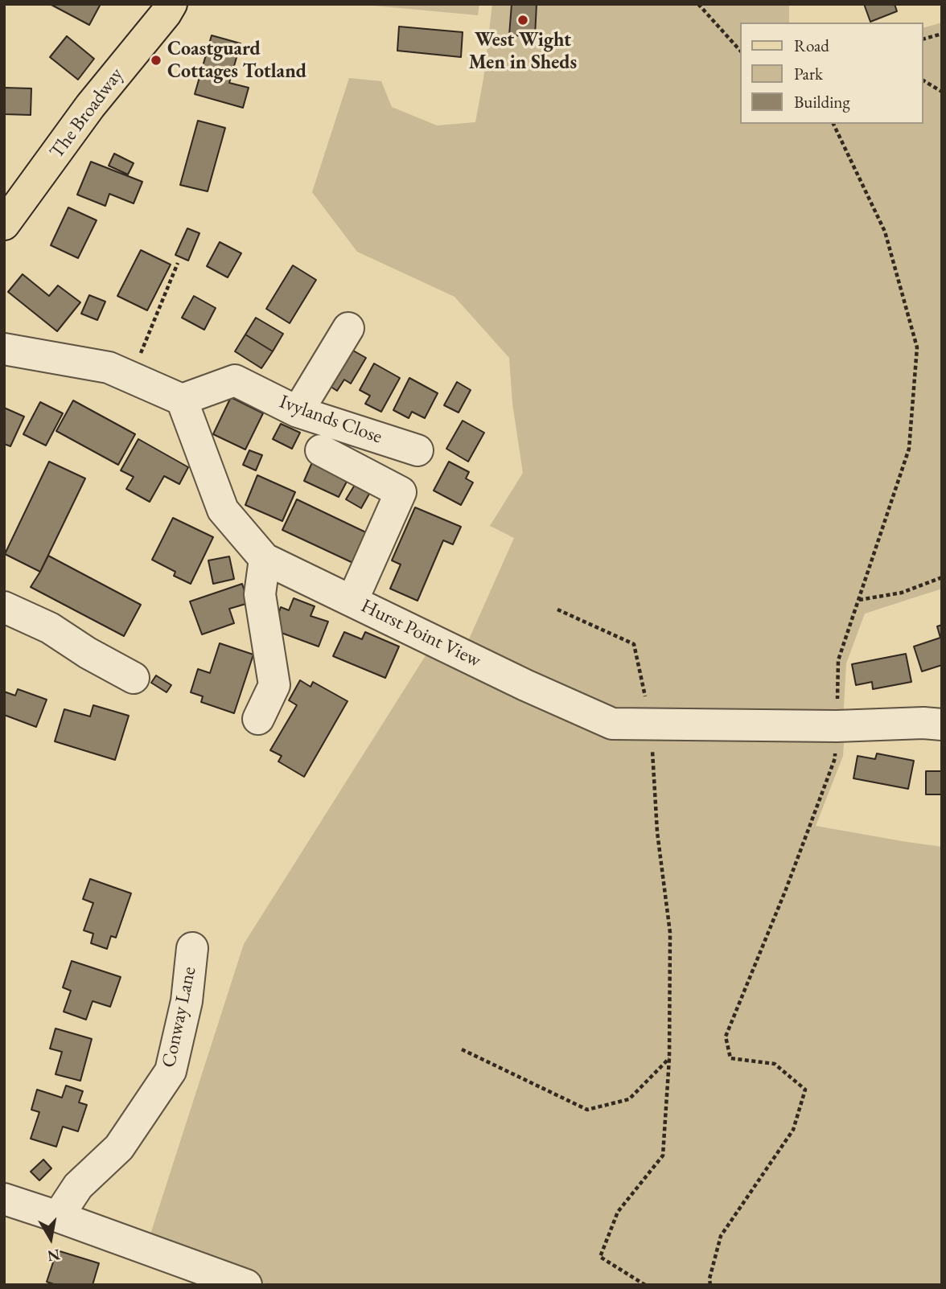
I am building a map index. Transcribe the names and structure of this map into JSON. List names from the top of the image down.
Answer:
{
  "streets": {
    "main road": ["The Broadway"],
    "street": ["Ivylands Close", "Hurst Point View", "Conway Lane"]
  },
  "crossings": [
    ["Ivylands Close", "Hurst Point View"]
  ],
  "places": ["West Wight Men in Sheds", "Coastguard Cottages Totland"],
  "legend": ["Road", "Park", "Building"],
  "north": "bottom"
}
